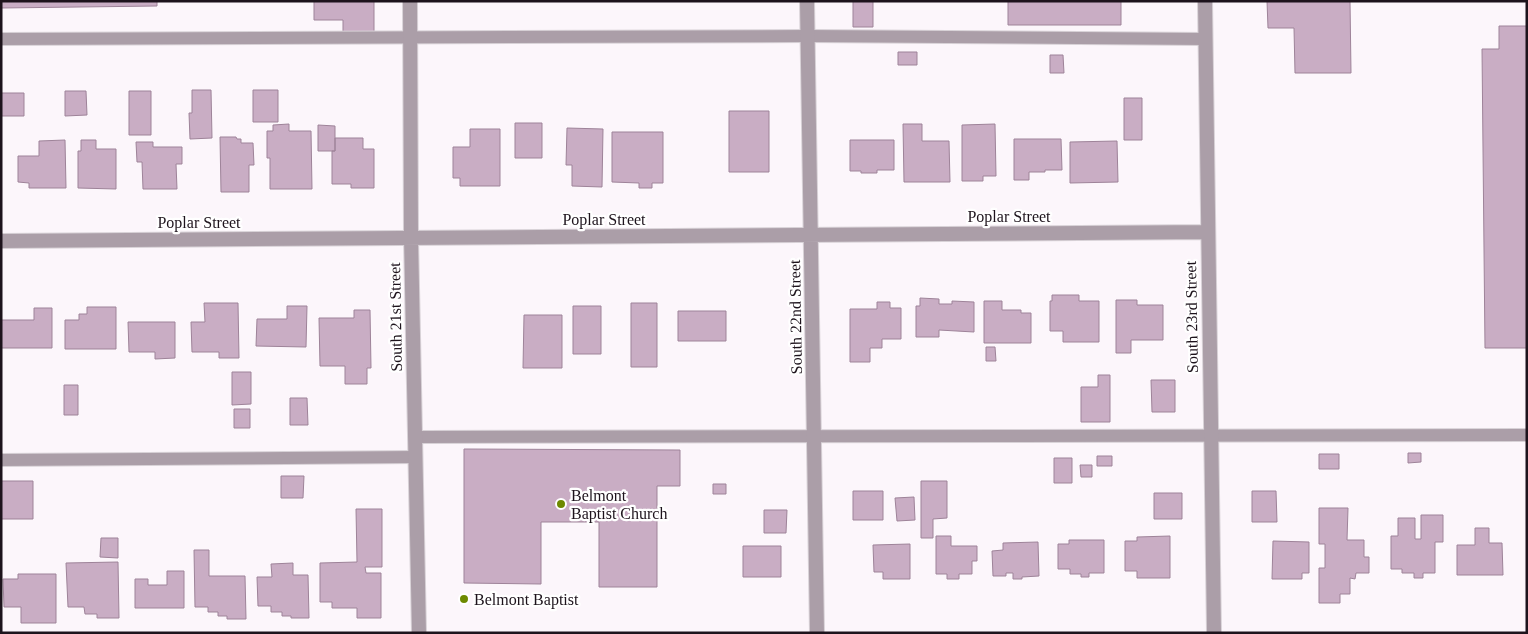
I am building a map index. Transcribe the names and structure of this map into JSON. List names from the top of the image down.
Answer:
{
  "streets": {
    "street": [
      "Poplar Street",
      "South 21st Street",
      "South 22nd Street",
      "South 23rd Street"
    ]
  },
  "crossings": [
    ["Poplar Street", "South 21st Street"],
    ["Poplar Street", "South 22nd Street"],
    ["Poplar Street", "South 23rd Street"]
  ],
  "places": ["Belmont Baptist Church", "Belmont Baptist"]
}
